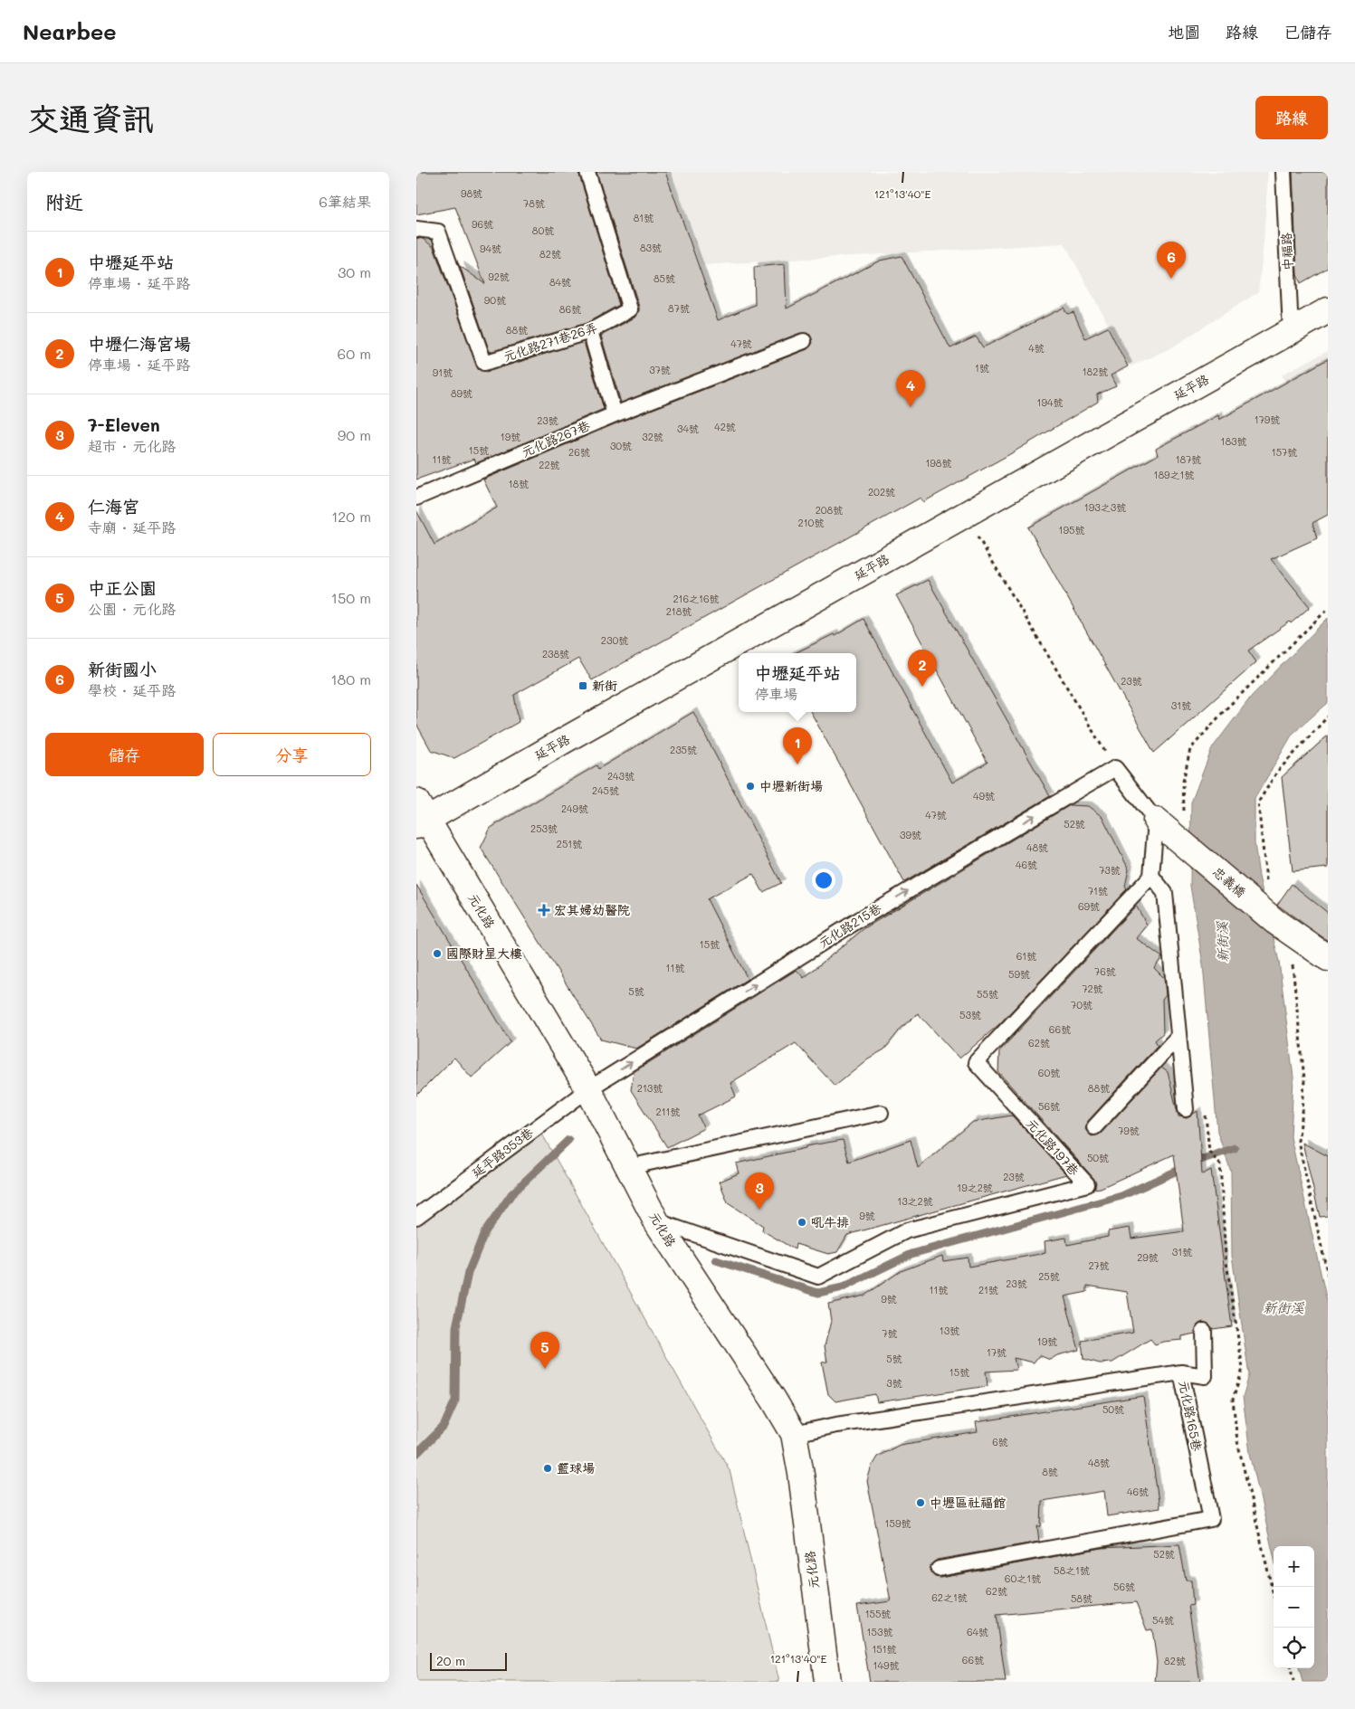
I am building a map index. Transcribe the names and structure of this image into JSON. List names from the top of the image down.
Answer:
{
  "streets": {
    "street": ["延平路", "忠義橋", "元化路"],
    "lane": [
      "中福路",
      "元化路271巷26弄",
      "元化路267巷",
      "元化路215巷",
      "元化路197巷",
      "延平路353巷",
      "元化路165巷"
    ]
  },
  "crossings": [
    ["中福路", "延平路"],
    ["延平路", "元化路"],
    ["元化路", "元化路215巷"],
    ["元化路", "元化路197巷"],
    ["元化路", "延平路353巷"],
    ["元化路", "元化路165巷"],
    ["元化路215巷", "延平路353巷"]
  ],
  "one_way": ["元化路215巷"],
  "water": ["新街溪"],
  "places": {
    "transit": ["新街"],
    "other": [
      "中壢新街場",
      "國際財星大樓",
      "吼牛排",
      "籃球場",
      "中壢區社福館"
    ],
    "health": ["宏其婦幼醫院"]
  },
  "house_numbers": [
    "98號",
    "78號",
    "81號",
    "96號",
    "80號",
    "83號",
    "94號",
    "82號",
    "92號",
    "85號",
    "84號",
    "90號",
    "87號",
    "86號",
    "88號",
    "47號",
    "4號",
    "1號",
    "37號",
    "182號",
    "91號",
    "89號",
    "194號",
    "179號",
    "23號",
    "42號",
    "34號",
    "19號",
    "32號",
    "183號",
    "30號",
    "15號",
    "26號",
    "157號",
    "11號",
    "187號",
    "198號",
    "22號",
    "189之1號",
    "18號",
    "202號",
    "193之3號",
    "208號",
    "210號",
    "195號",
    "216之16號",
    "218號",
    "230號",
    "238號",
    "23號",
    "31號",
    "235號",
    "243號",
    "245號",
    "49號",
    "249號",
    "47號",
    "52號",
    "253號",
    "39號",
    "251號",
    "48號",
    "46號",
    "73號",
    "71號",
    "69號",
    "15號",
    "61號",
    "11號",
    "76號",
    "59號",
    "72號",
    "5號",
    "55號",
    "70號",
    "53號",
    "66號",
    "62號",
    "60號",
    "213號",
    "88號",
    "56號",
    "211號",
    "79號",
    "50號",
    "23號",
    "19之2號",
    "13之2號",
    "9號",
    "31號",
    "29號",
    "27號",
    "25號",
    "23號",
    "11號",
    "21號",
    "9號",
    "13號",
    "7號",
    "19號",
    "17號",
    "5號",
    "15號",
    "3號",
    "50號",
    "6號",
    "48號",
    "8號",
    "46號",
    "159號",
    "52號",
    "58之1號",
    "60之1號",
    "56號",
    "62號",
    "62之1號",
    "58號",
    "155號",
    "54號",
    "153號",
    "64號",
    "151號",
    "66號",
    "82號",
    "149號"
  ],
  "scale_bar": "20 m",
  "page": {
    "header": "Nearbee",
    "nav": ["地圖", "路線", "已儲存"],
    "buttons": [
      "路線",
      ["儲存", "分享"]
    ],
    "title": "交通資訊",
    "heading": ["附近", "6筆結果"],
    "list": [
      {
        "mark": "1",
        "name": "中壢延平站",
        "note": "停車場 · 延平路",
        "value": "30 m"
      },
      {
        "mark": "2",
        "name": "中壢仁海宮場",
        "note": "停車場 · 延平路",
        "value": "60 m"
      },
      {
        "mark": "3",
        "name": "7-Eleven",
        "note": "超市 · 元化路",
        "value": "90 m"
      },
      {
        "mark": "4",
        "name": "仁海宮",
        "note": "寺廟 · 延平路",
        "value": "120 m"
      },
      {
        "mark": "5",
        "name": "中正公園",
        "note": "公園 · 元化路",
        "value": "150 m"
      },
      {
        "mark": "6",
        "name": "新街國小",
        "note": "學校 · 延平路",
        "value": "180 m"
      }
    ],
    "pins": [
      "6",
      "4",
      "2",
      "1",
      "3",
      "5"
    ],
    "popup": ["中壢延平站", "停車場"],
    "map_buttons": ["+", "−"],
    "scale": "20 m"
  },
  "coordinates": ["121°13'40\"E"]
}
